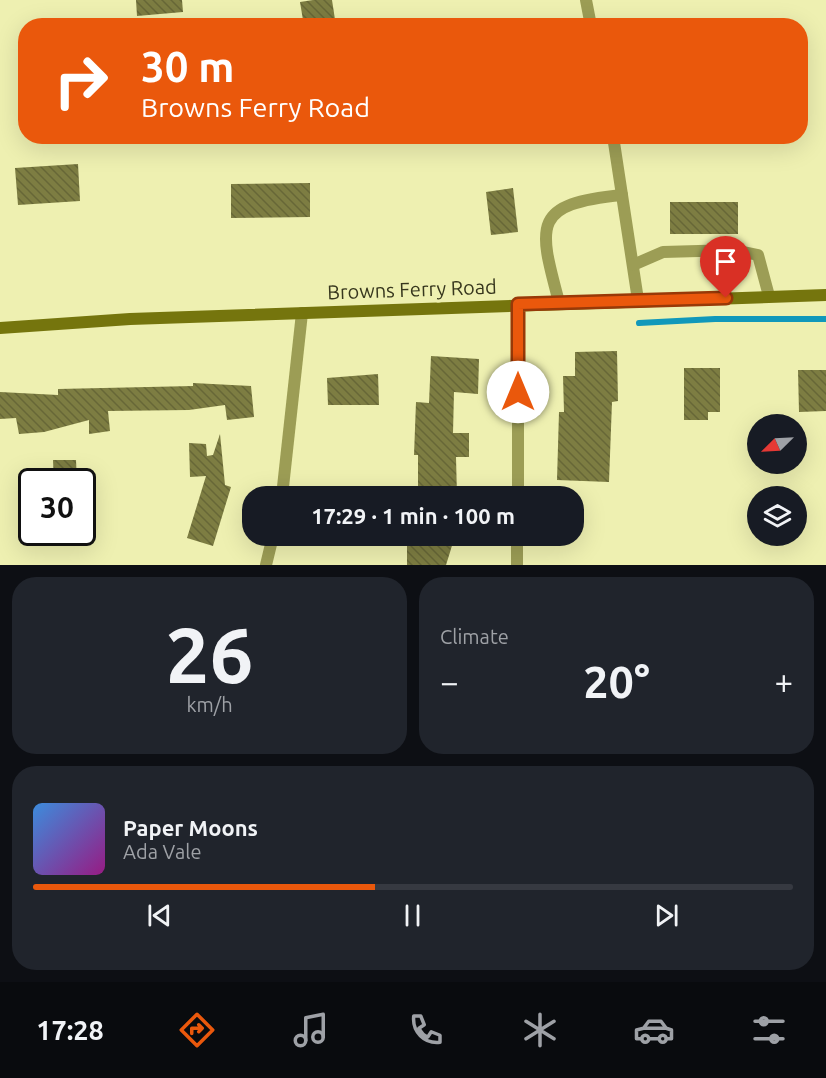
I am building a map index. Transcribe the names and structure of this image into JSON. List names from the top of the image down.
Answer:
{
  "streets": {
    "street": ["Browns Ferry Road"]
  },
  "north": "bottom left",
  "page": {
    "turn": ["30 m", "Browns Ferry Road"],
    "limit": "30",
    "trip": "17:29 · 1 min · 100 m",
    "tile": [
      ["26", "km/h"],
      "Climate"
    ],
    "heat": ["−", "20°", "+"],
    "song": ["Paper Moons", "Ada Vale"],
    "tabs": "17:28"
  }
}
